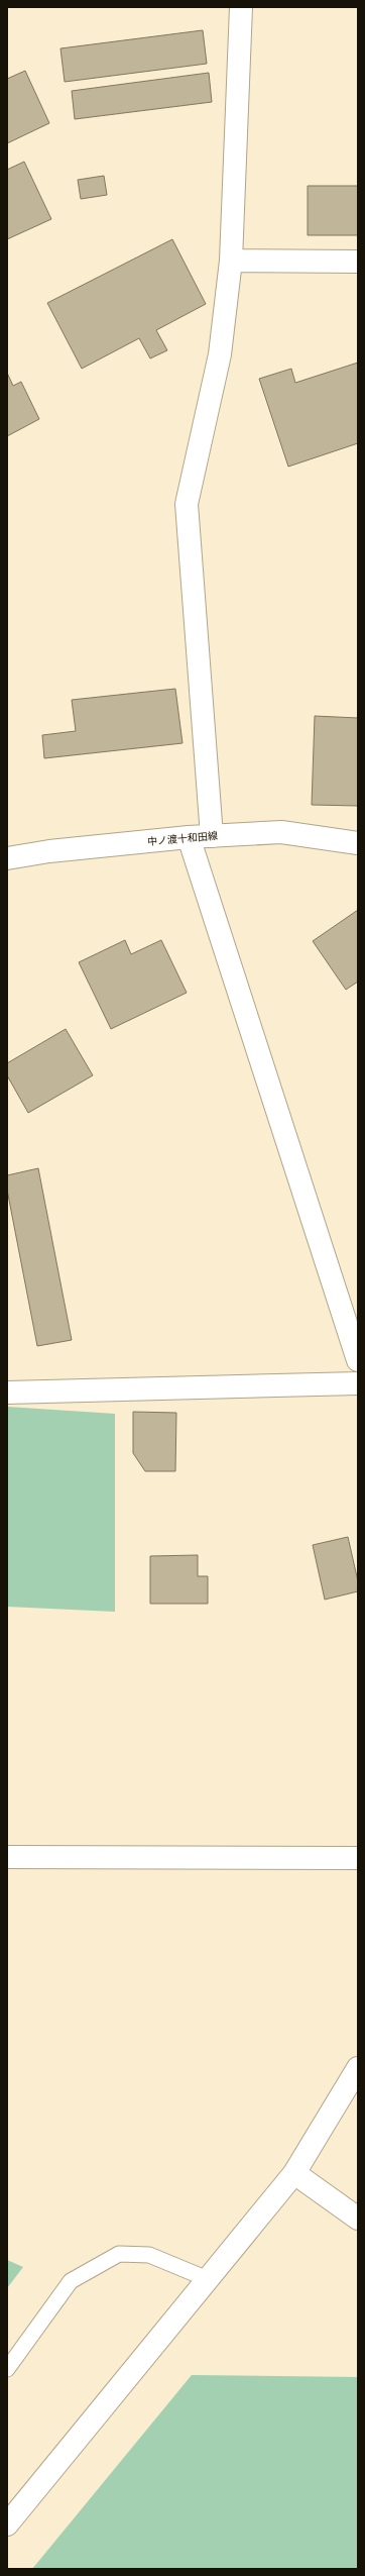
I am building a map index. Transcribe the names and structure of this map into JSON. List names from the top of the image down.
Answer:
{
  "streets": {
    "street": ["中ノ渡十和田線"]
  }
}
